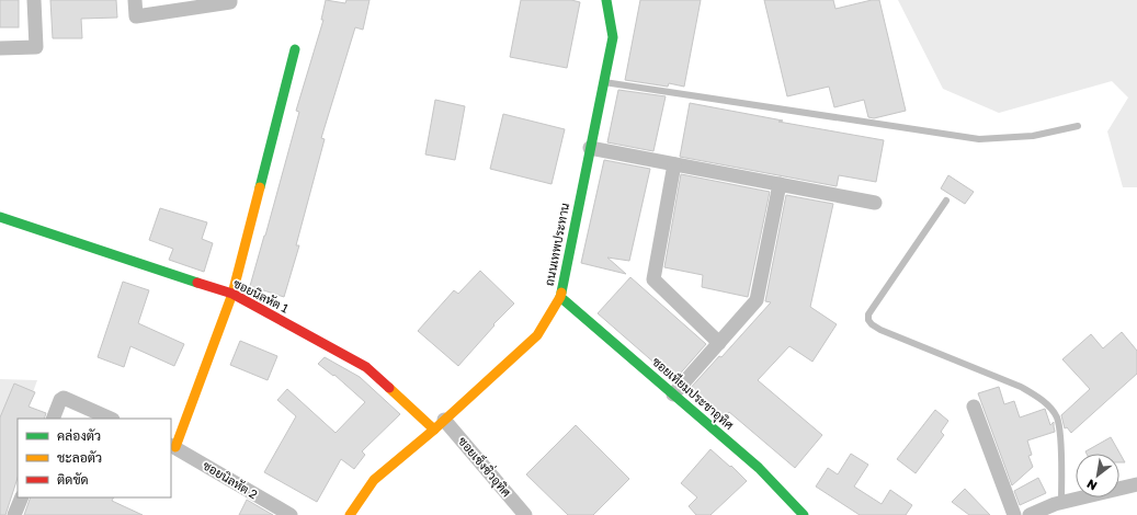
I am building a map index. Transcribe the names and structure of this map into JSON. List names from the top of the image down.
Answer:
{
  "streets": {
    "street": [
      "ถนนเทพประทาน",
      "ซอยนิลหัต 1",
      "ซอยเทียมประชาอุทิศ",
      "ซอยเซ็งซิ่วอุทิศ",
      "ซอยนิลหัต 2"
    ]
  },
  "crossings": [
    ["ถนนเทพประทาน", "ซอยนิลหัต 1"],
    ["ถนนเทพประทาน", "ซอยเทียมประชาอุทิศ"],
    ["ถนนเทพประทาน", "ซอยเซ็งซิ่วอุทิศ"],
    ["ซอยนิลหัต 1", "ซอยเซ็งซิ่วอุทิศ"]
  ],
  "legend": ["คล่องตัว", "ชะลอตัว", "ติดขัด"],
  "north": "bottom left"
}
